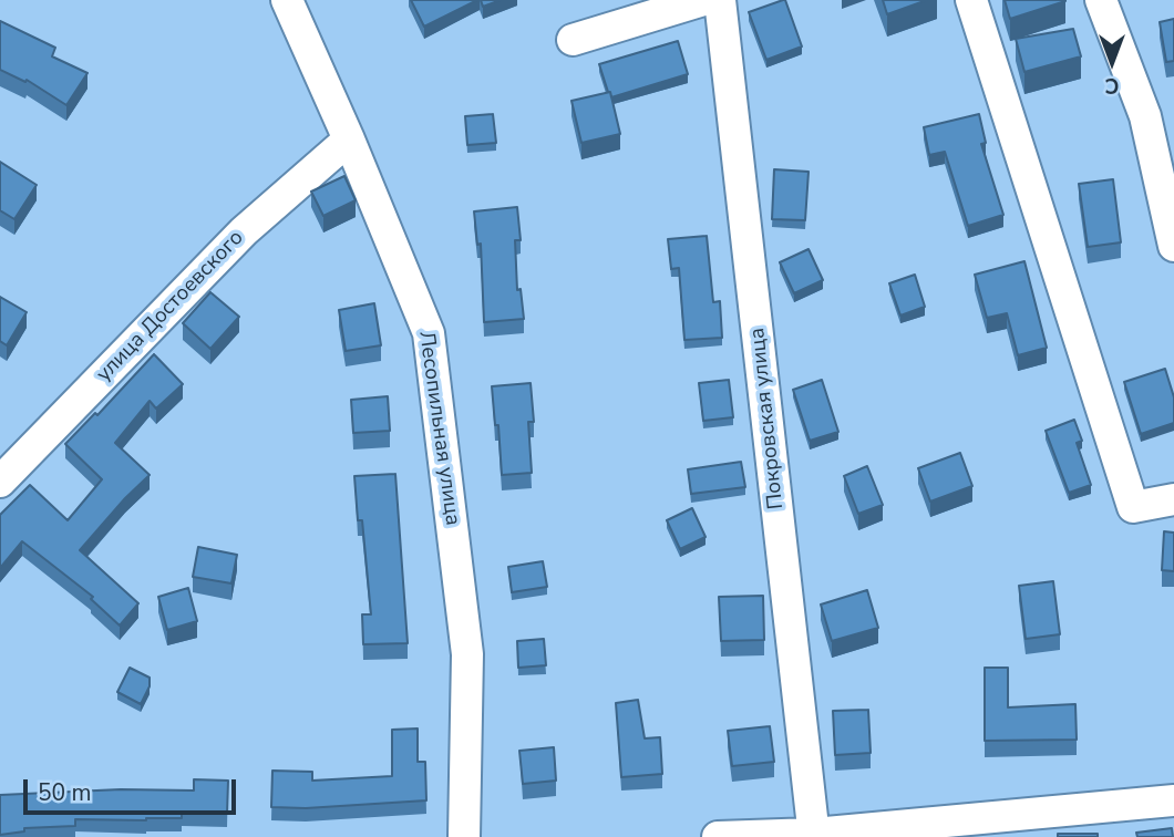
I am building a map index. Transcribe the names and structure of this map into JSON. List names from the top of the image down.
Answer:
{
  "streets": {
    "street": ["улица Достоевского", "Покровская улица", "Лесопильная улица"]
  },
  "crossings": [
    ["улица Достоевского", "Лесопильная улица"]
  ],
  "scale_bar": "50 m",
  "north": "bottom"
}
